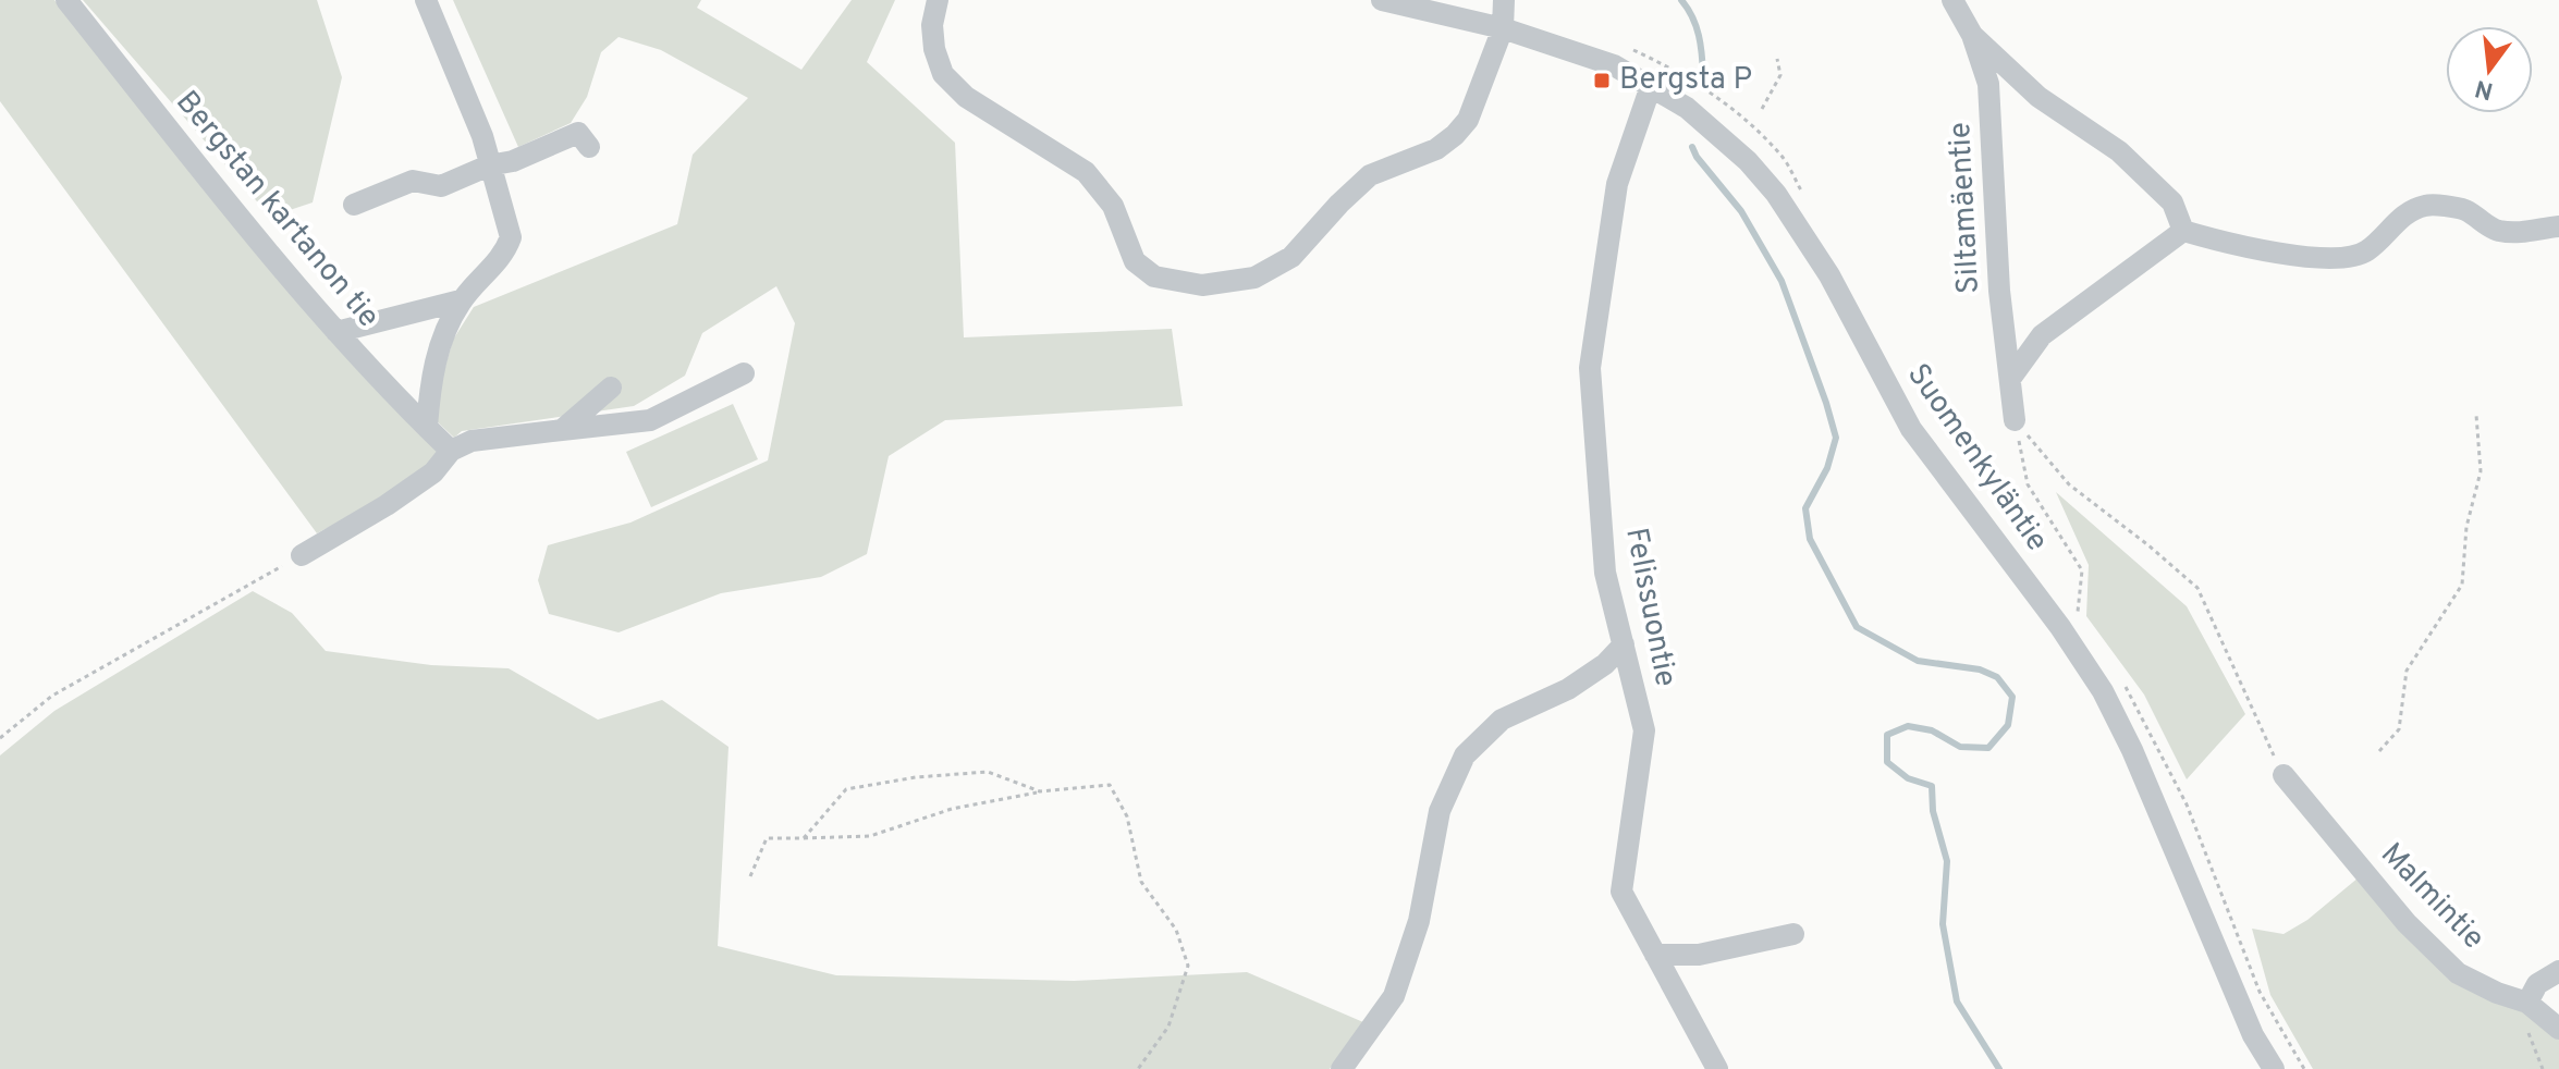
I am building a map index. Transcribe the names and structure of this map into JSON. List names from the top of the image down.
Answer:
{
  "streets": {
    "street": [
      "Siltamäentie",
      "Bergstan kartanon tie",
      "Suomenkyläntie",
      "Felissuontie",
      "Malmintie"
    ]
  },
  "crossings": [
    ["Suomenkyläntie", "Felissuontie"]
  ],
  "places": {
    "transit": ["Bergsta P"]
  },
  "north": "bottom"
}
